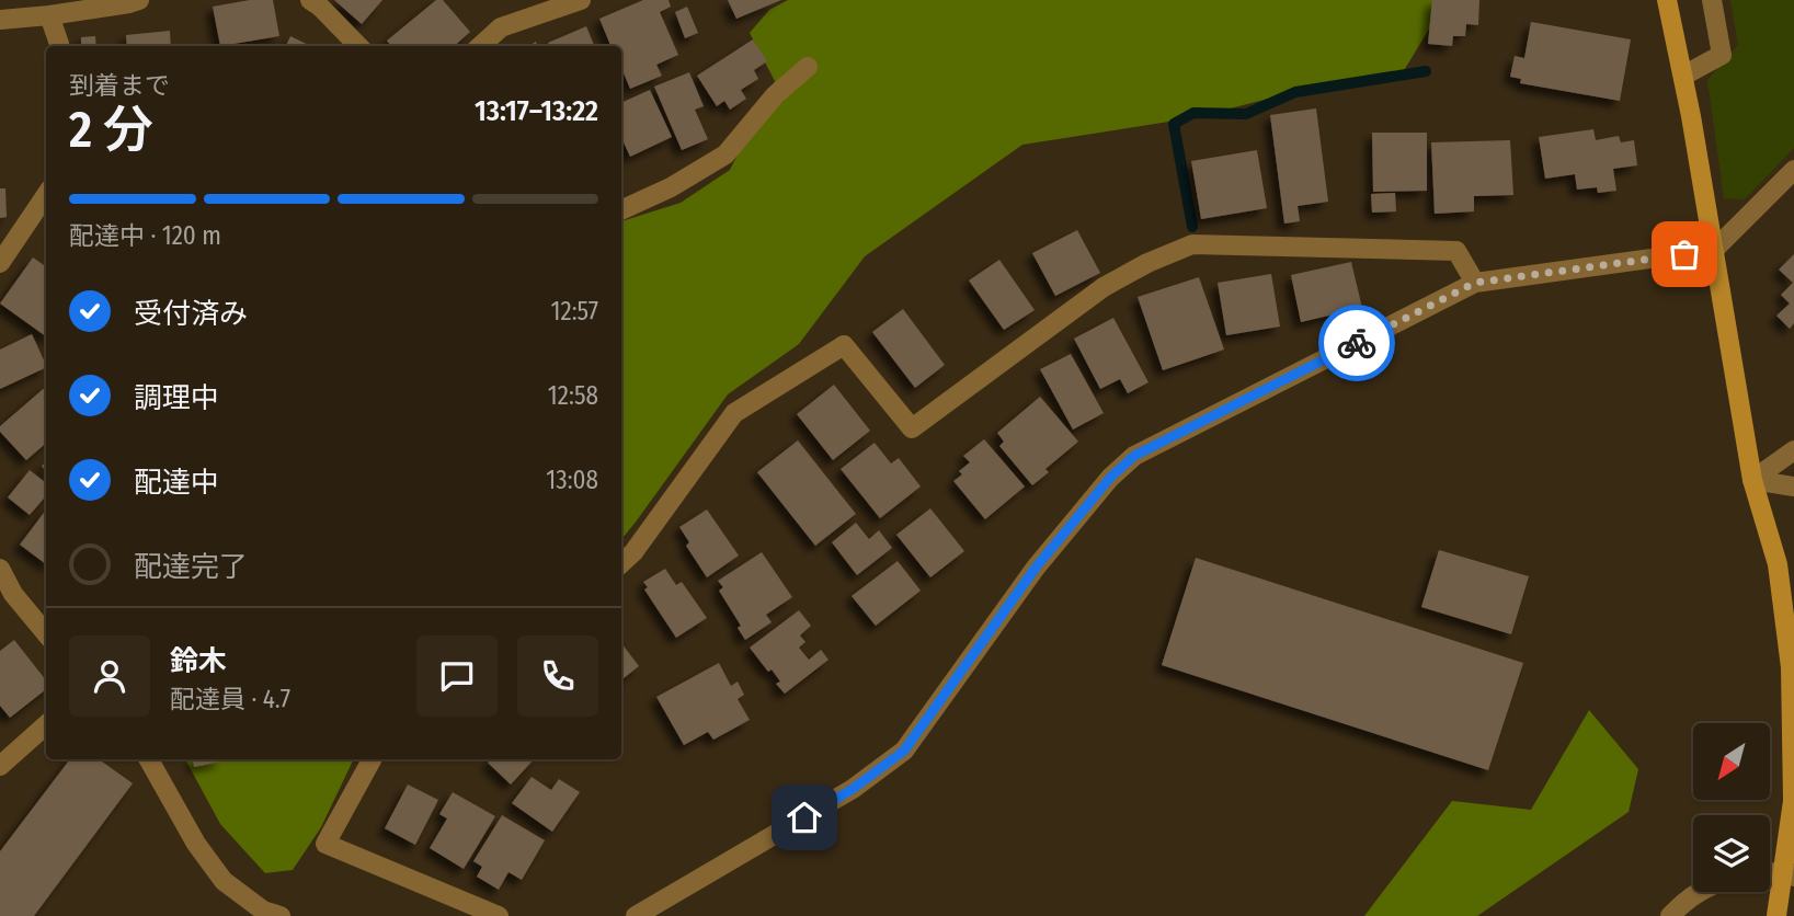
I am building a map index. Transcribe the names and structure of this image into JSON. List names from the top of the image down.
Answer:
{
  "north": "bottom left",
  "page": {
    "heading": ["2 分", "到着まで", "13:17–13:22"],
    "panel": ["鈴木", "配達員 · 4.7"],
    "bar": "配達中 · 120 m",
    "list": [
      ["受付済み", "12:57"],
      ["調理中", "12:58"],
      ["配達中", "13:08"],
      "配達完了"
    ]
  }
}
